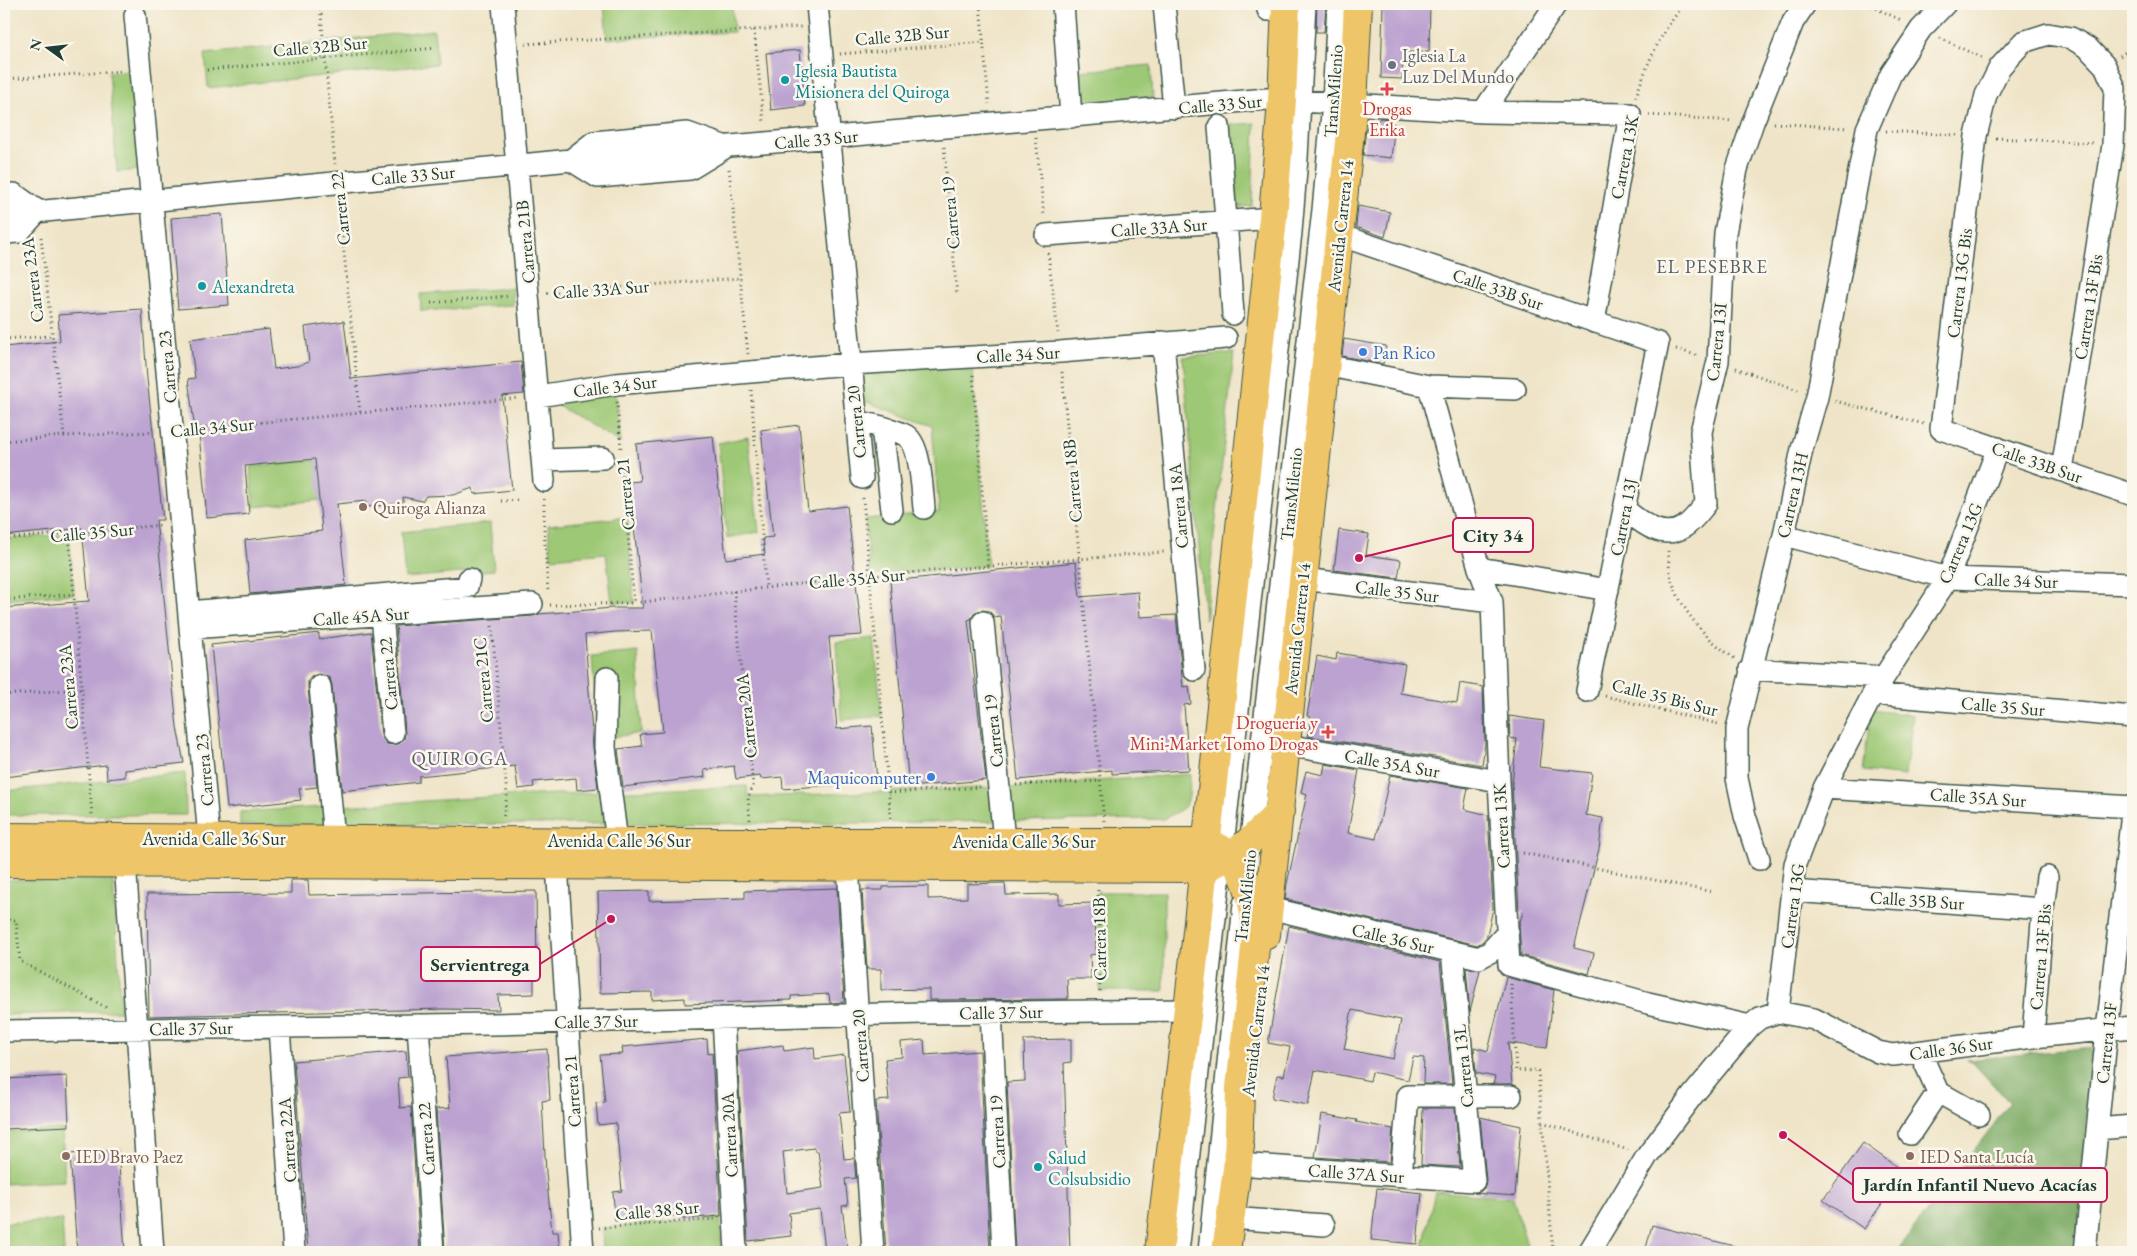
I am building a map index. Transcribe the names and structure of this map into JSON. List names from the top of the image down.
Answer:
{
  "streets": {
    "main road": ["Avenida Carrera 14", "Avenida Calle 36 Sur"],
    "street": [
      "TransMilenio",
      "Calle 33 Sur",
      "Carrera 13K",
      "Carrera 22",
      "Carrera 19",
      "Calle 33A Sur",
      "Carrera 21B",
      "Carrera 13G Bis",
      "Calle 33B Sur",
      "Carrera 13F Bis",
      "Carrera 13I",
      "Calle 34 Sur",
      "Carrera 23",
      "Carrera 20",
      "Carrera 21",
      "Carrera 13H",
      "Carrera 18A",
      "Carrera 13J",
      "Calle 35 Sur",
      "Carrera 13G",
      "Calle 35A Sur",
      "Calle 45A Sur",
      "Carrera 20A",
      "Calle 35B Sur",
      "Calle 36 Sur",
      "Calle 37 Sur",
      "Carrera 13F",
      "Carrera 13L",
      "Carrera 22A",
      "Calle 37A Sur"
    ],
    "path": [
      "Calle 32B Sur",
      "Carrera 23A",
      "Carrera 18B",
      "Carrera 21C",
      "Calle 35 Bis Sur",
      "Calle 38 Sur"
    ]
  },
  "crossings": [
    ["Calle 32B Sur", "Carrera 22"],
    ["Calle 32B Sur", "Carrera 20"],
    ["TransMilenio", "Calle 33 Sur"],
    ["TransMilenio", "Avenida Carrera 14"],
    ["TransMilenio", "Avenida Calle 36 Sur"],
    ["Calle 33 Sur", "Carrera 13K"],
    ["Calle 33 Sur", "Carrera 22"],
    ["Calle 33 Sur", "Carrera 19"],
    ["Calle 33 Sur", "Avenida Carrera 14"],
    ["Calle 33 Sur", "Carrera 21B"],
    ["Calle 33 Sur", "Carrera 23A"],
    ["Calle 33 Sur", "Carrera 23"],
    ["Calle 33 Sur", "Carrera 20"],
    ["Calle 33 Sur", "Carrera 18B"],
    ["Carrera 13K", "Calle 33B Sur"],
    ["Carrera 13K", "Calle 35 Sur"],
    ["Carrera 13K", "Calle 35A Sur"],
    ["Carrera 13K", "Calle 36 Sur"],
    ["Carrera 22", "Calle 34 Sur"],
    ["Carrera 22", "Calle 45A Sur"],
    ["Carrera 22", "Calle 37 Sur"],
    ["Carrera 19", "Avenida Calle 36 Sur"],
    ["Carrera 19", "Calle 37 Sur"],
    ["Avenida Carrera 14", "Calle 33B Sur"],
    ["Avenida Carrera 14", "Calle 35 Sur"],
    ["Avenida Carrera 14", "Calle 35A Sur"],
    ["Avenida Carrera 14", "Calle 36 Sur"],
    ["Avenida Carrera 14", "Calle 37A Sur"],
    ["Calle 33A Sur", "Carrera 21B"],
    ["Calle 33A Sur", "Carrera 18B"],
    ["Carrera 21B", "Calle 34 Sur"],
    ["Carrera 23A", "Calle 34 Sur"],
    ["Carrera 23A", "Calle 35 Sur"],
    ["Carrera 23A", "Avenida Calle 36 Sur"],
    ["Carrera 13G Bis", "Calle 33B Sur"],
    ["Carrera 13G Bis", "Carrera 13F Bis"],
    ["Calle 33B Sur", "Carrera 13F Bis"],
    ["Calle 33B Sur", "Carrera 13J"],
    ["Calle 33B Sur", "Carrera 13G"],
    ["Carrera 13F Bis", "Calle 35B Sur"],
    ["Carrera 13F Bis", "Calle 36 Sur"],
    ["Calle 34 Sur", "Carrera 23"],
    ["Calle 34 Sur", "Carrera 20"],
    ["Calle 34 Sur", "Carrera 18B"],
    ["Calle 34 Sur", "Carrera 21"],
    ["Calle 34 Sur", "Carrera 13H"],
    ["Calle 34 Sur", "Carrera 18A"],
    ["Calle 34 Sur", "Carrera 13G"],
    ["Carrera 23", "Calle 35 Sur"],
    ["Carrera 23", "Calle 45A Sur"],
    ["Carrera 23", "Avenida Calle 36 Sur"],
    ["Carrera 20", "Calle 35A Sur"],
    ["Carrera 20", "Avenida Calle 36 Sur"],
    ["Carrera 20", "Calle 37 Sur"],
    ["Carrera 18B", "Calle 35A Sur"],
    ["Carrera 18B", "Avenida Calle 36 Sur"],
    ["Carrera 18B", "Calle 37 Sur"],
    ["Carrera 21", "Calle 35A Sur"],
    ["Carrera 21", "Avenida Calle 36 Sur"],
    ["Carrera 21", "Calle 37 Sur"],
    ["Carrera 21", "Calle 38 Sur"],
    ["Carrera 13H", "Calle 35 Sur"],
    ["Carrera 13H", "Calle 35 Bis Sur"],
    ["Carrera 18A", "Calle 35A Sur"],
    ["Carrera 13J", "Calle 35 Bis Sur"],
    ["Calle 35 Sur", "Carrera 13G"],
    ["Carrera 13G", "Calle 35A Sur"],
    ["Carrera 13G", "Calle 35B Sur"],
    ["Carrera 13G", "Calle 36 Sur"],
    ["Calle 35A Sur", "Calle 45A Sur"],
    ["Calle 35A Sur", "Carrera 20A"],
    ["Calle 35A Sur", "Carrera 13F"],
    ["Calle 45A Sur", "Carrera 21C"],
    ["Carrera 21C", "Avenida Calle 36 Sur"],
    ["Carrera 20A", "Avenida Calle 36 Sur"],
    ["Carrera 20A", "Calle 37 Sur"],
    ["Carrera 20A", "Calle 38 Sur"],
    ["Calle 36 Sur", "Carrera 13F"],
    ["Calle 36 Sur", "Carrera 13L"],
    ["Calle 37 Sur", "Carrera 22A"],
    ["Carrera 13L", "Calle 37A Sur"]
  ],
  "districts": ["EL PESEBRE", "QUIROGA"],
  "places": {
    "other": [
      "Iglesia La Luz Del Mundo",
      "Iglesia Bautista Misionera del Quiroga",
      "Alexandreta",
      "Pan Rico",
      "Quiroga Alianza",
      "City 34",
      "Maquicomputer",
      "Servientrega",
      "Jardín Infantil Nuevo Acacías",
      "IED Bravo Paez",
      "IED Santa Lucía",
      "Salud Colsubsidio"
    ],
    "health": ["Drogas Erika", "Droguería y Mini-Market Tomo Drogas"]
  },
  "north": "left"
}
